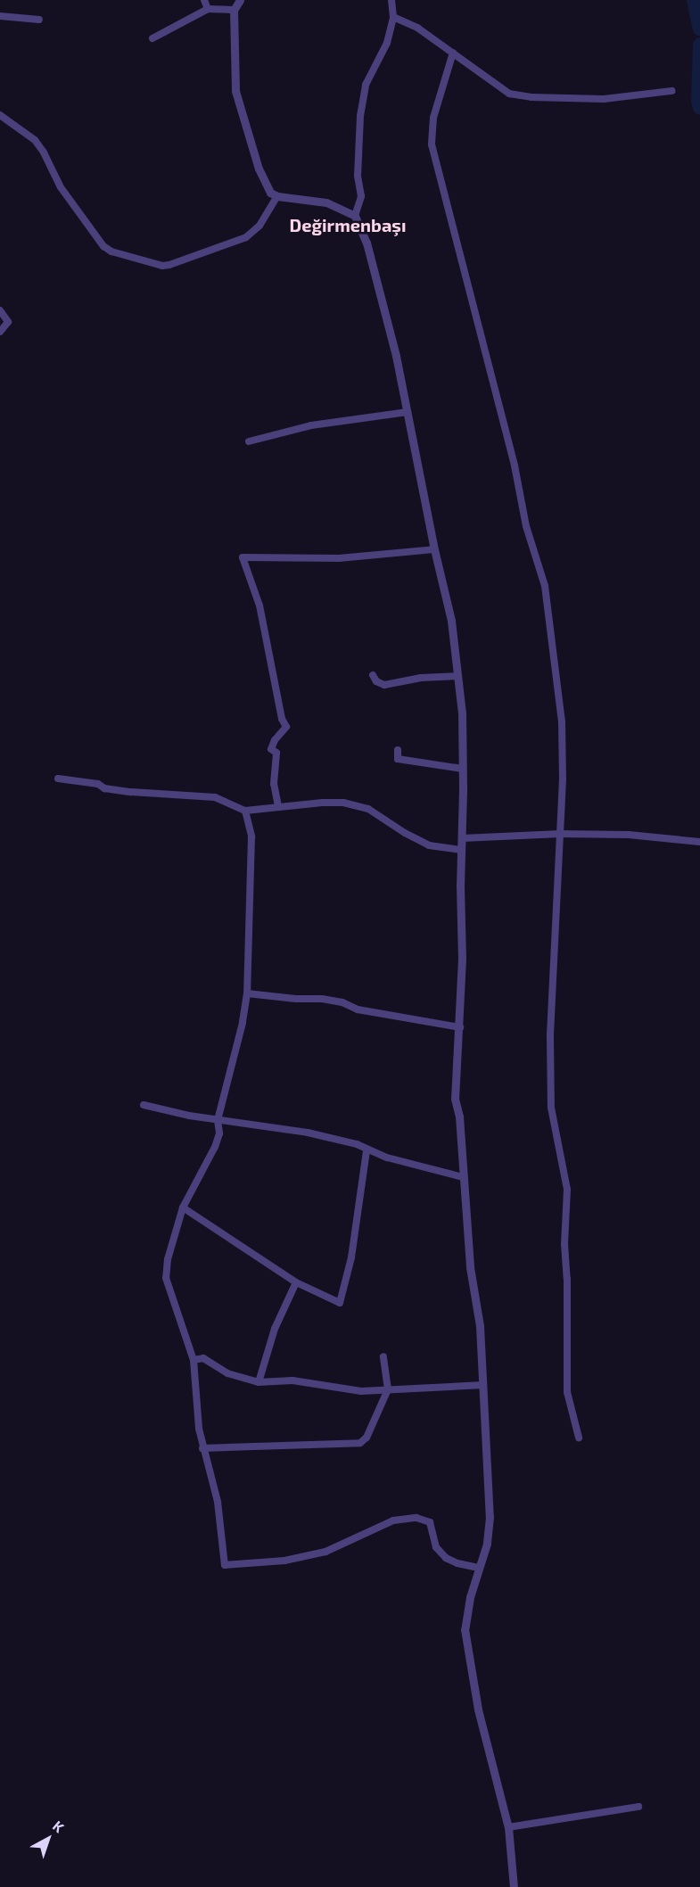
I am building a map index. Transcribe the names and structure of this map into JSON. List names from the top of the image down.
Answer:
{
  "districts": ["Değirmenbaşı"],
  "north": "top right"
}
